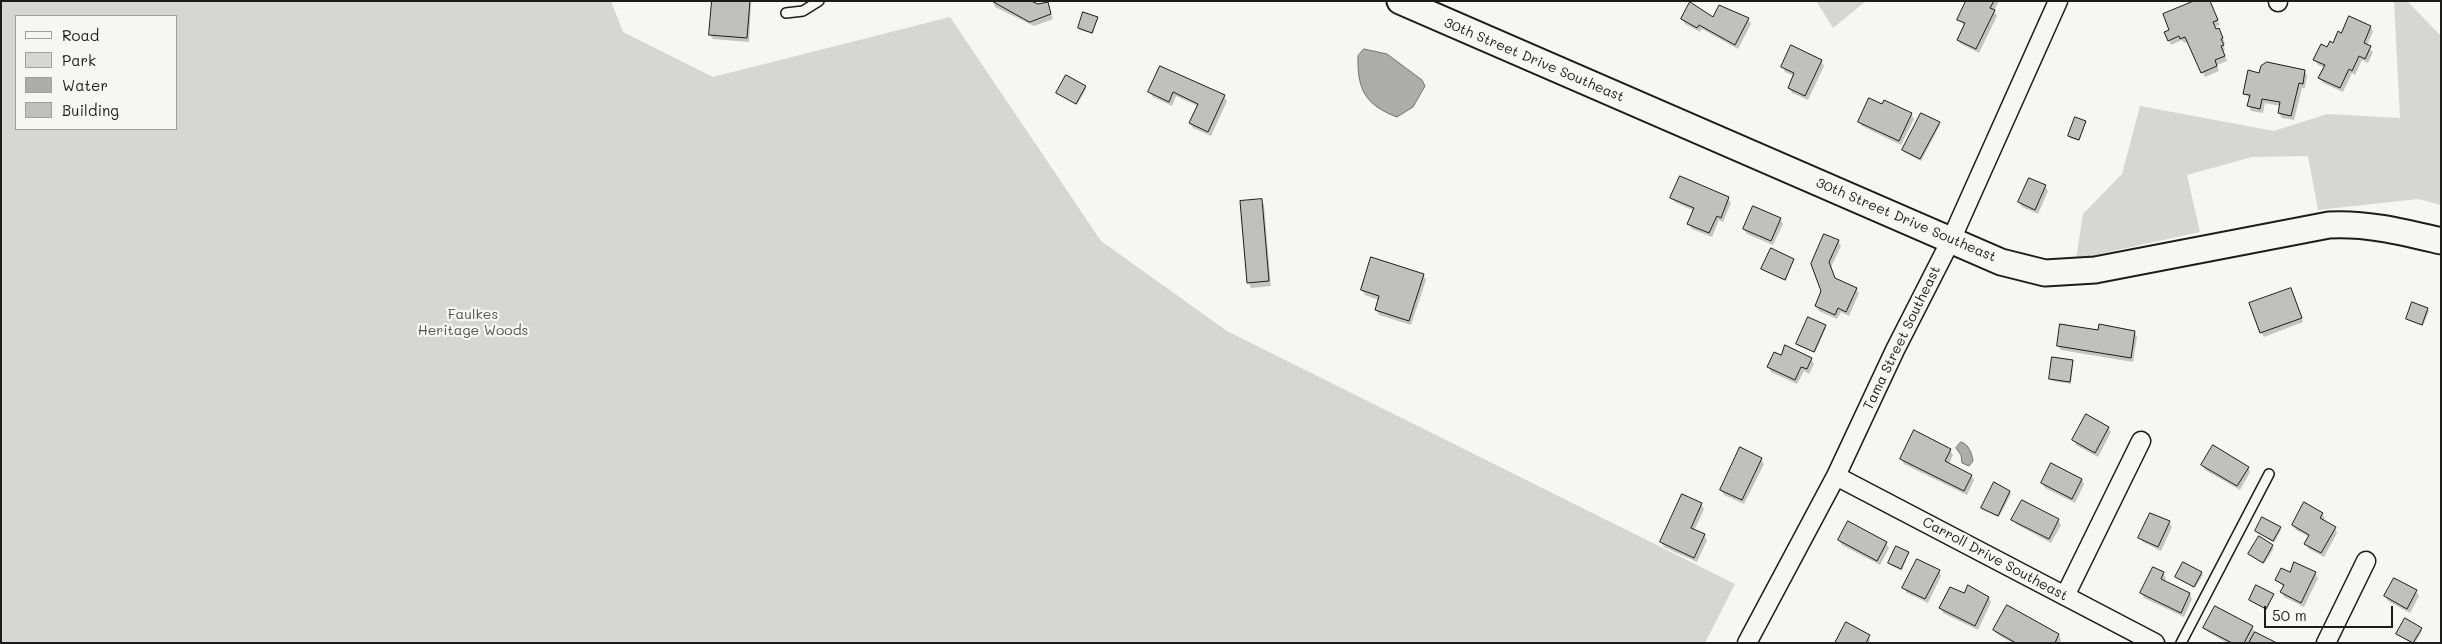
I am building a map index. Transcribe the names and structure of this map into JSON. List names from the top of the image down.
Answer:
{
  "streets": {
    "main road": ["30th Street Drive Southeast"],
    "street": ["Tama Street Southeast", "Carroll Drive Southeast"]
  },
  "crossings": [
    ["30th Street Drive Southeast", "Tama Street Southeast"],
    ["Tama Street Southeast", "Carroll Drive Southeast"]
  ],
  "parks": ["Faulkes Heritage Woods"],
  "legend": [
    "Road",
    "Park",
    "Water",
    "Building"
  ],
  "scale_bar": "50 m"
}
